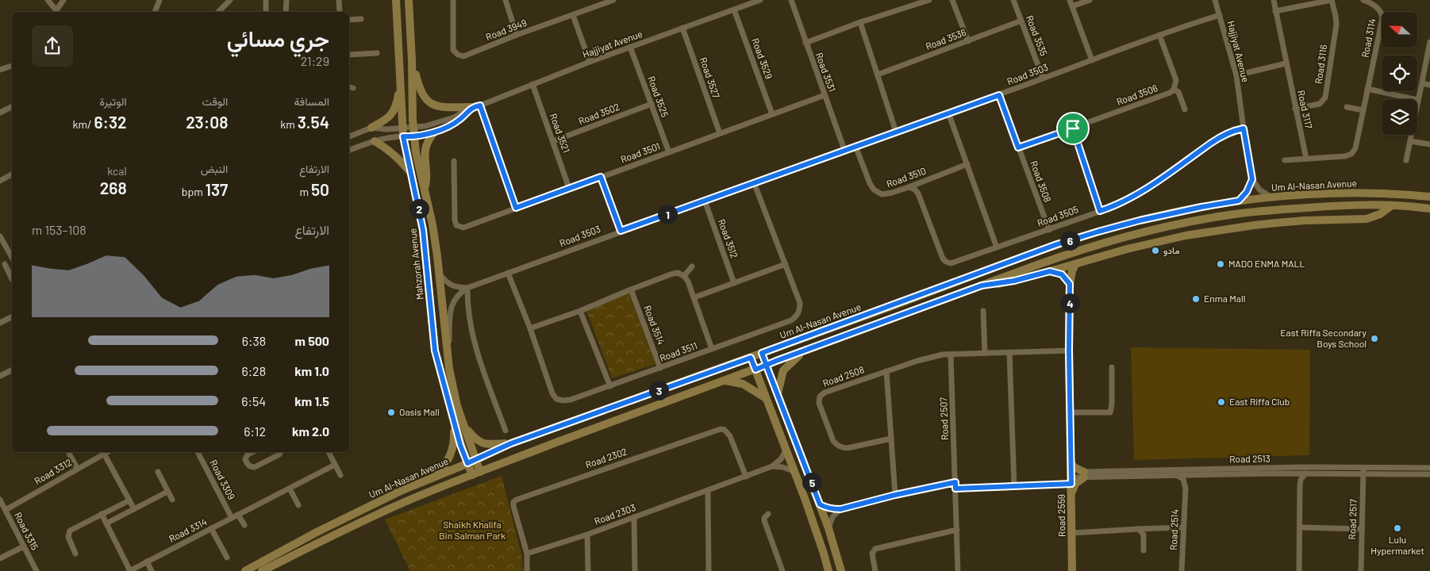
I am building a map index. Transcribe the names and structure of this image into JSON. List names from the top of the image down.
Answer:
{
  "streets": {
    "main road": ["Um Al-Nasan Avenue", "Mahzorah Avenue", "Road 2559"],
    "street": [
      "Road 3949",
      "Road 3535",
      "Road 3114",
      "Road 3536",
      "Hajjiyat Avenue",
      "Road 3529",
      "Road 3116",
      "Road 3531",
      "Road 3503",
      "Road 3527",
      "Road 3506",
      "Road 3525",
      "Road 3117",
      "Road 3502",
      "Road 3521",
      "Road 3501",
      "Road 3510",
      "Road 3508",
      "Road 3505",
      "Road 3512",
      "Road 3514",
      "Road 3511",
      "Road 2508",
      "Road 2507",
      "Road 2302",
      "Road 2513",
      "Road 3312",
      "Road 3309",
      "Road 2303",
      "Road 2517",
      "Road 2514",
      "Road 3314",
      "Road 3315"
    ]
  },
  "crossings": [
    ["Road 3535", "Road 3536"],
    ["Road 3535", "Road 3503"],
    ["Road 3114", "Road 3117"],
    ["Hajjiyat Avenue", "Road 3529"],
    ["Hajjiyat Avenue", "Road 3503"],
    ["Hajjiyat Avenue", "Road 3527"],
    ["Hajjiyat Avenue", "Road 3525"],
    ["Hajjiyat Avenue", "Road 3521"],
    ["Hajjiyat Avenue", "Road 3505"],
    ["Hajjiyat Avenue", "Mahzorah Avenue"],
    ["Road 3529", "Road 3501"],
    ["Road 3116", "Road 3117"],
    ["Road 3531", "Road 3503"],
    ["Road 3531", "Road 3501"],
    ["Road 3503", "Road 3506"],
    ["Road 3503", "Road 3510"],
    ["Road 3503", "Road 3508"],
    ["Road 3503", "Road 3512"],
    ["Road 3503", "Road 3511"],
    ["Road 3527", "Road 3501"],
    ["Road 3506", "Road 3508"],
    ["Road 3525", "Road 3502"],
    ["Road 3525", "Road 3501"],
    ["Road 3502", "Road 3521"],
    ["Road 3521", "Road 3501"],
    ["Road 3510", "Road 3505"],
    ["Road 3508", "Road 3505"],
    ["Um Al-Nasan Avenue", "Mahzorah Avenue"],
    ["Road 3514", "Road 3511"],
    ["Road 2508", "Road 2507"],
    ["Road 2508", "Road 2559"],
    ["Road 2507", "Road 2513"],
    ["Road 2302", "Road 2303"],
    ["Road 2513", "Road 2559"],
    ["Road 2513", "Road 2517"],
    ["Road 3312", "Road 3315"],
    ["Road 3309", "Road 3314"]
  ],
  "parks": ["Shaikh Khalifa Bin Salman Park"],
  "places": [
    "مادو",
    "MADO ENMA MALL",
    "Enma Mall",
    "East Riffa Secondary Boys School",
    "East Riffa Club",
    "Oasis Mall",
    "Lulu Hypermarket"
  ],
  "north": "left",
  "page": {
    "heading": ["جري مسائي", "21:29"],
    "stats": [
      ["المسافة", "3.54 km"],
      ["الوقت", "23:08"],
      ["الوتيرة", "6:32 /km"],
      ["الارتفاع", "50 m"],
      ["النبض", "137 bpm"],
      ["kcal", "268"]
    ],
    "pins": [
      "2",
      "1",
      "6",
      "4",
      "3",
      "5"
    ],
    "chart": ["الارتفاع", "108–153 m"],
    "list": [
      {
        "name": "500 m",
        "note": "6:38"
      },
      {
        "name": "1.0 km",
        "note": "6:28"
      },
      {
        "name": "1.5 km",
        "note": "6:54"
      },
      {
        "name": "2.0 km",
        "note": "6:12"
      }
    ]
  }
}
